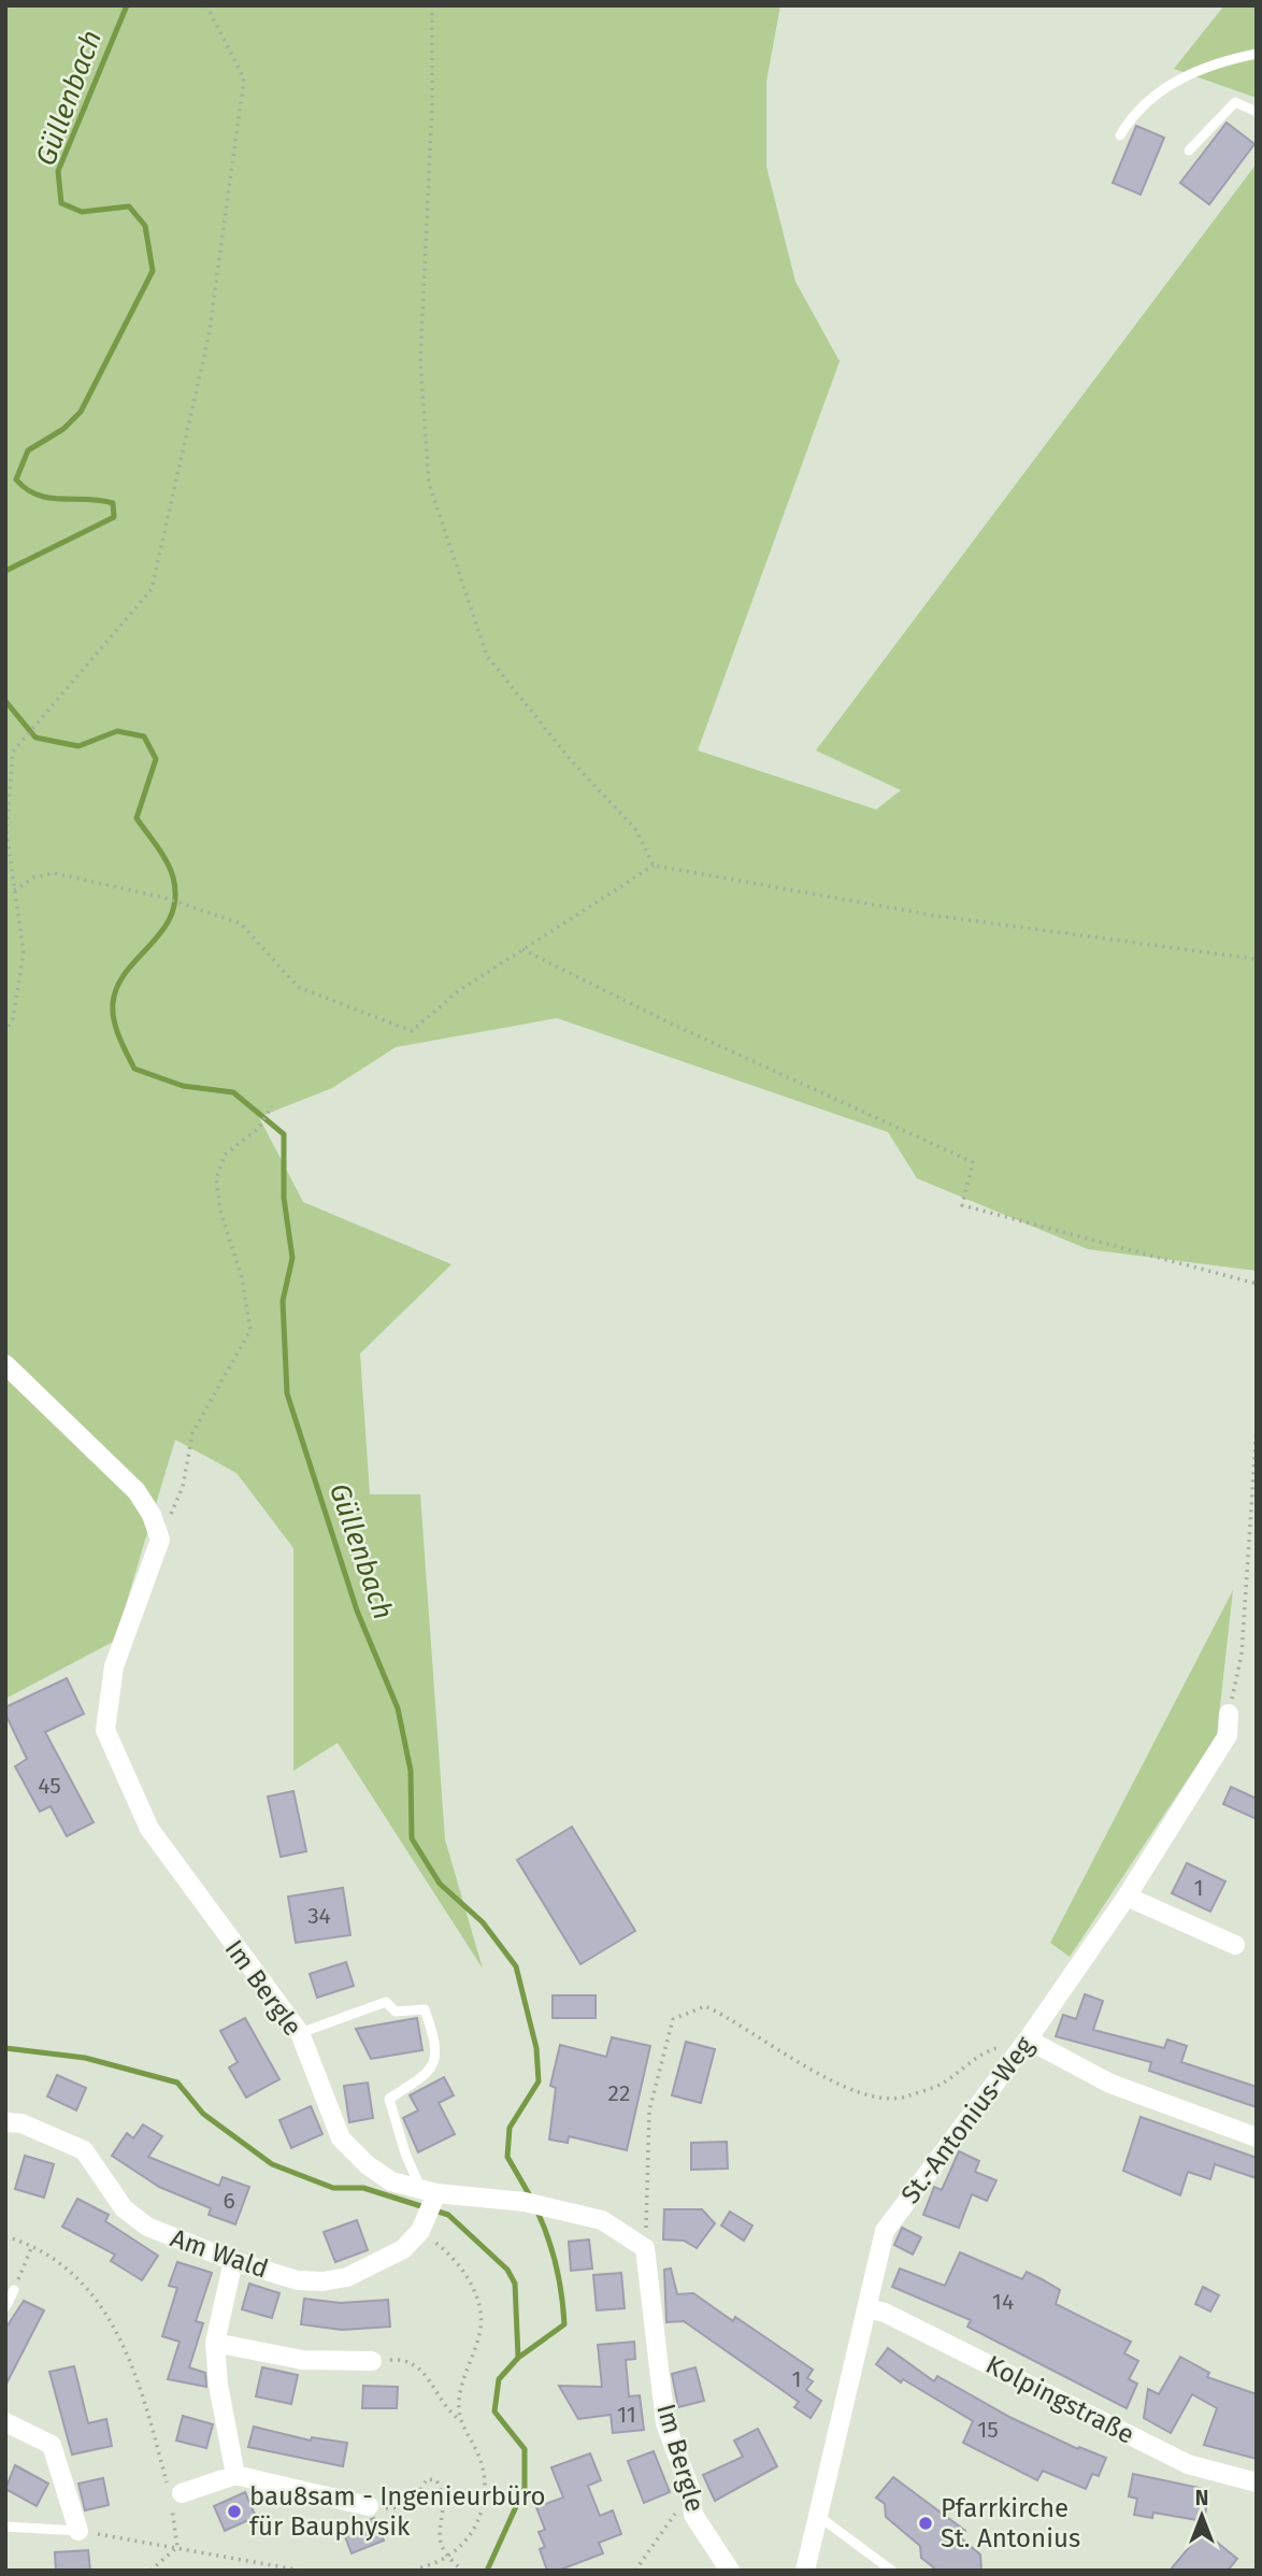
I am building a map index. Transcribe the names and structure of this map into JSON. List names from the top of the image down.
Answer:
{
  "streets": {
    "street": [
      "Im Bergle",
      "St.-Antonius-Weg",
      "Am Wald",
      "Kolpingstraße"
    ]
  },
  "crossings": [
    ["Im Bergle", "Am Wald"],
    ["St.-Antonius-Weg", "Kolpingstraße"]
  ],
  "water": ["Güllenbach"],
  "places": ["bau8sam - Ingenieurbüro für Bauphysik", "Pfarrkirche St. Antonius"],
  "house_numbers": [
    "45",
    "1",
    "34",
    "22",
    "6",
    "14",
    "1",
    "11",
    "15"
  ],
  "north": "top"
}
